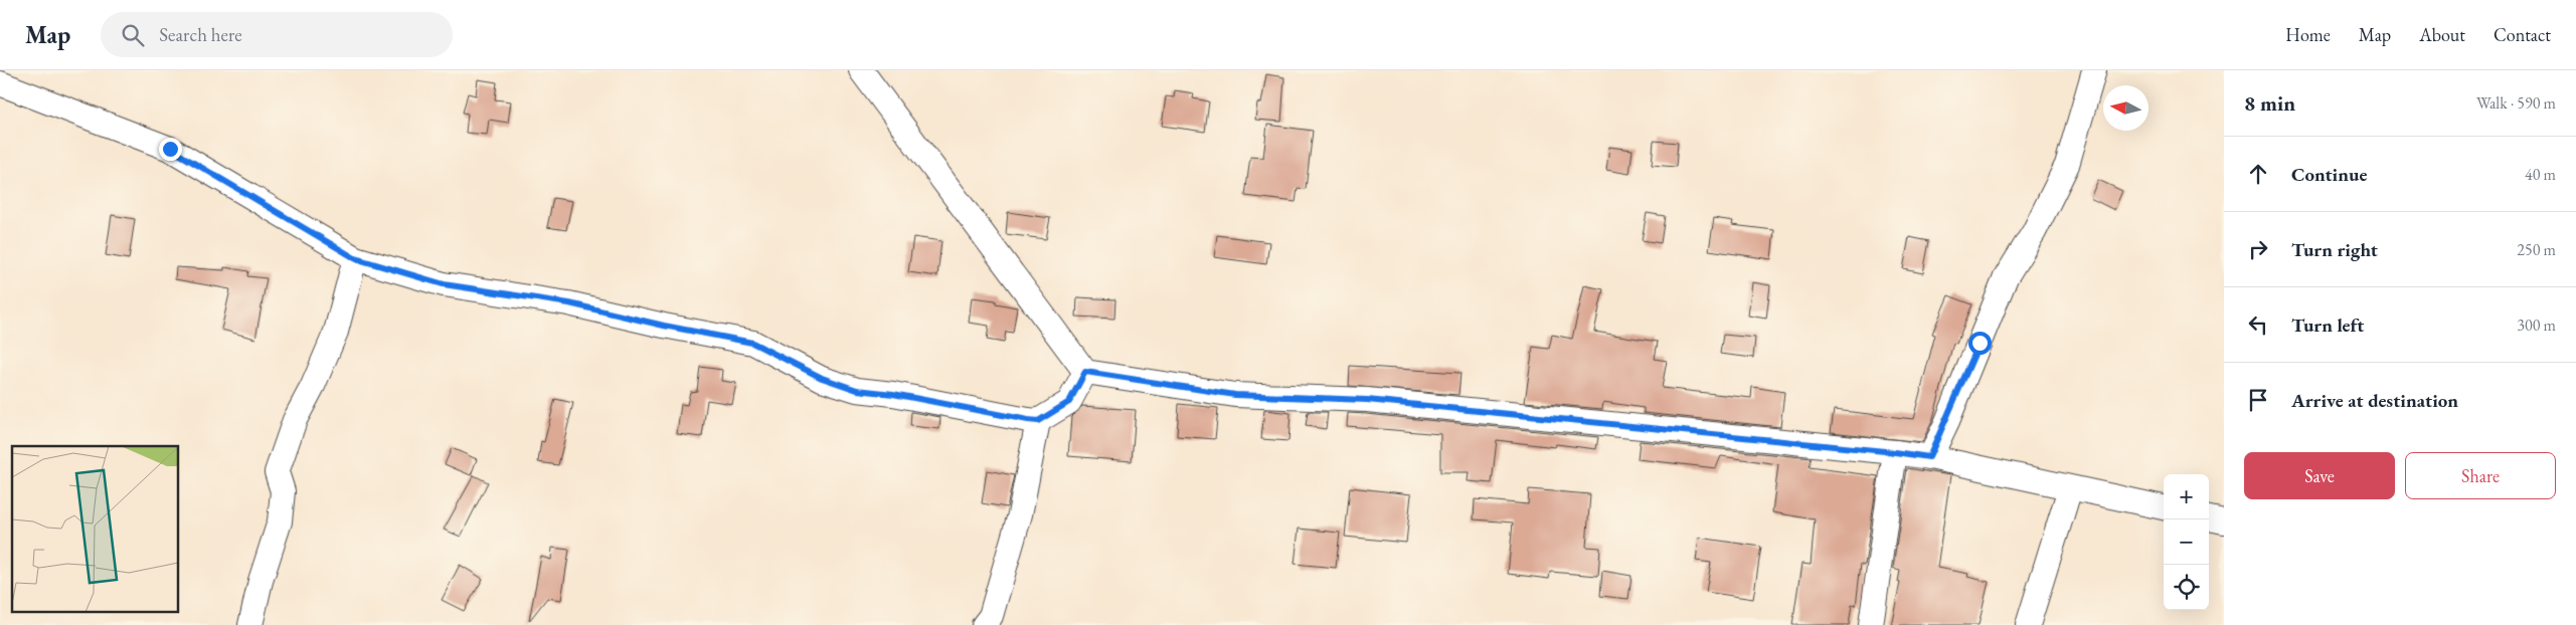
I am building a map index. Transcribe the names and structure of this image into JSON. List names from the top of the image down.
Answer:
{
  "north": "left",
  "page": {
    "header": "Map",
    "search": "Search here",
    "nav": [
      "Home",
      "Map",
      "About",
      "Contact"
    ],
    "heading": ["8 min", "Walk · 590 m"],
    "list": [
      ["Continue", "40 m"],
      ["Turn right", "250 m"],
      ["Turn left", "300 m"],
      "Arrive at destination"
    ],
    "buttons": ["Save", "Share"],
    "map_buttons": ["+", "−"]
  }
}
